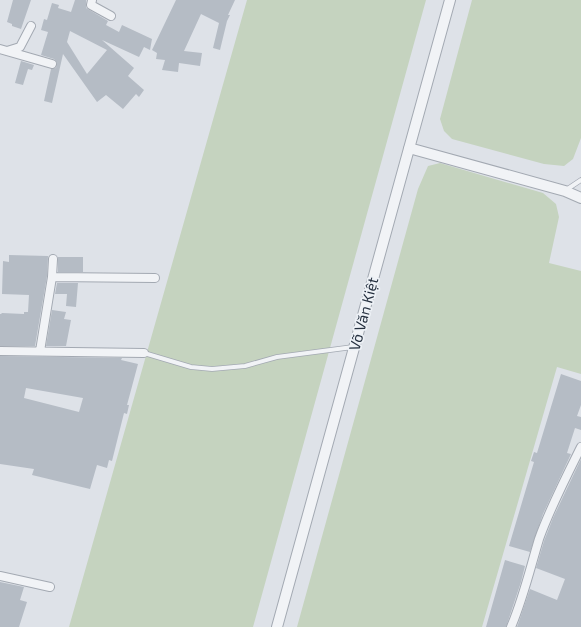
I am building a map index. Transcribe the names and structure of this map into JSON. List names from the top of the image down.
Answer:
{
  "streets": {
    "street": ["Võ Văn Kiệt"]
  }
}
